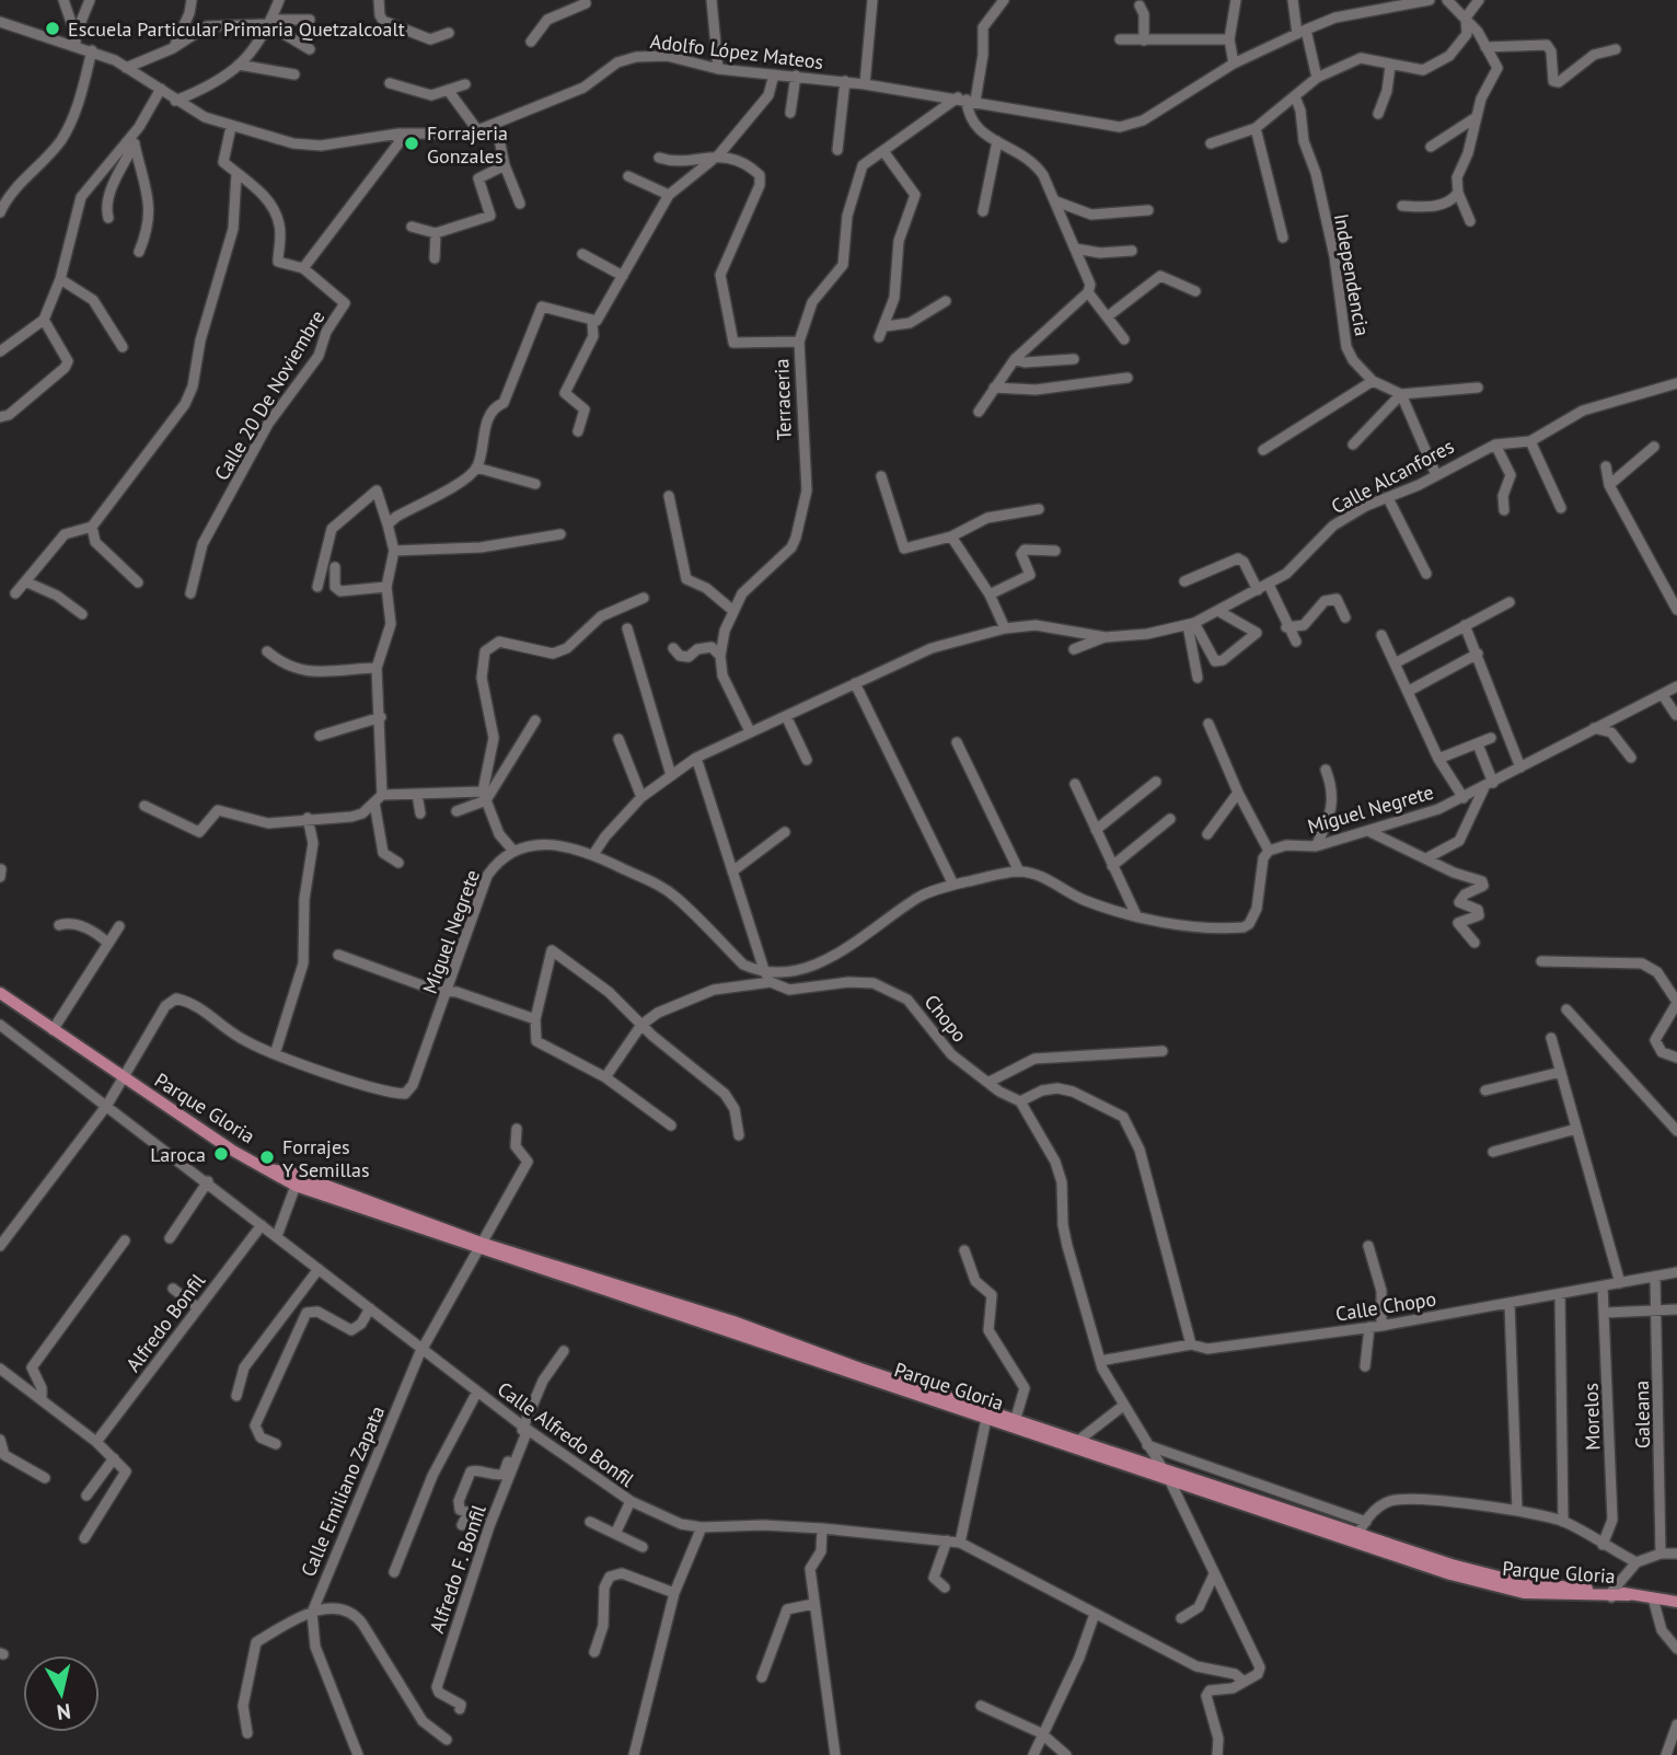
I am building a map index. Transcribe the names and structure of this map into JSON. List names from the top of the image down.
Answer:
{
  "streets": {
    "main road": ["Parque Gloria"],
    "street": [
      "Adolfo López Mateos",
      "Independencia",
      "Calle 20 De Noviembre",
      "Terraceria",
      "Calle Alcanfores",
      "Miguel Negrete",
      "Chopo",
      "Calle Chopo",
      "Alfredo Bonfil",
      "Galeana",
      "Morelos",
      "Calle Alfredo Bonfil",
      "Calle Emiliano Zapata",
      "Alfredo F. Bonfil"
    ]
  },
  "crossings": [
    ["Adolfo López Mateos", "Terraceria"],
    ["Miguel Negrete", "Parque Gloria"],
    ["Chopo", "Parque Gloria"],
    ["Chopo", "Calle Chopo"],
    ["Chopo", "Calle Alfredo Bonfil"],
    ["Parque Gloria", "Calle Emiliano Zapata"],
    ["Calle Chopo", "Galeana"],
    ["Calle Chopo", "Morelos"],
    ["Alfredo Bonfil", "Calle Alfredo Bonfil"],
    ["Calle Alfredo Bonfil", "Calle Emiliano Zapata"],
    ["Calle Alfredo Bonfil", "Alfredo F. Bonfil"]
  ],
  "places": [
    "Escuela Particular Primaria Quetzalcoalt",
    "Forrajeria Gonzales",
    "Laroca",
    "Forrajes Y Semillas"
  ],
  "north": "bottom"
}
